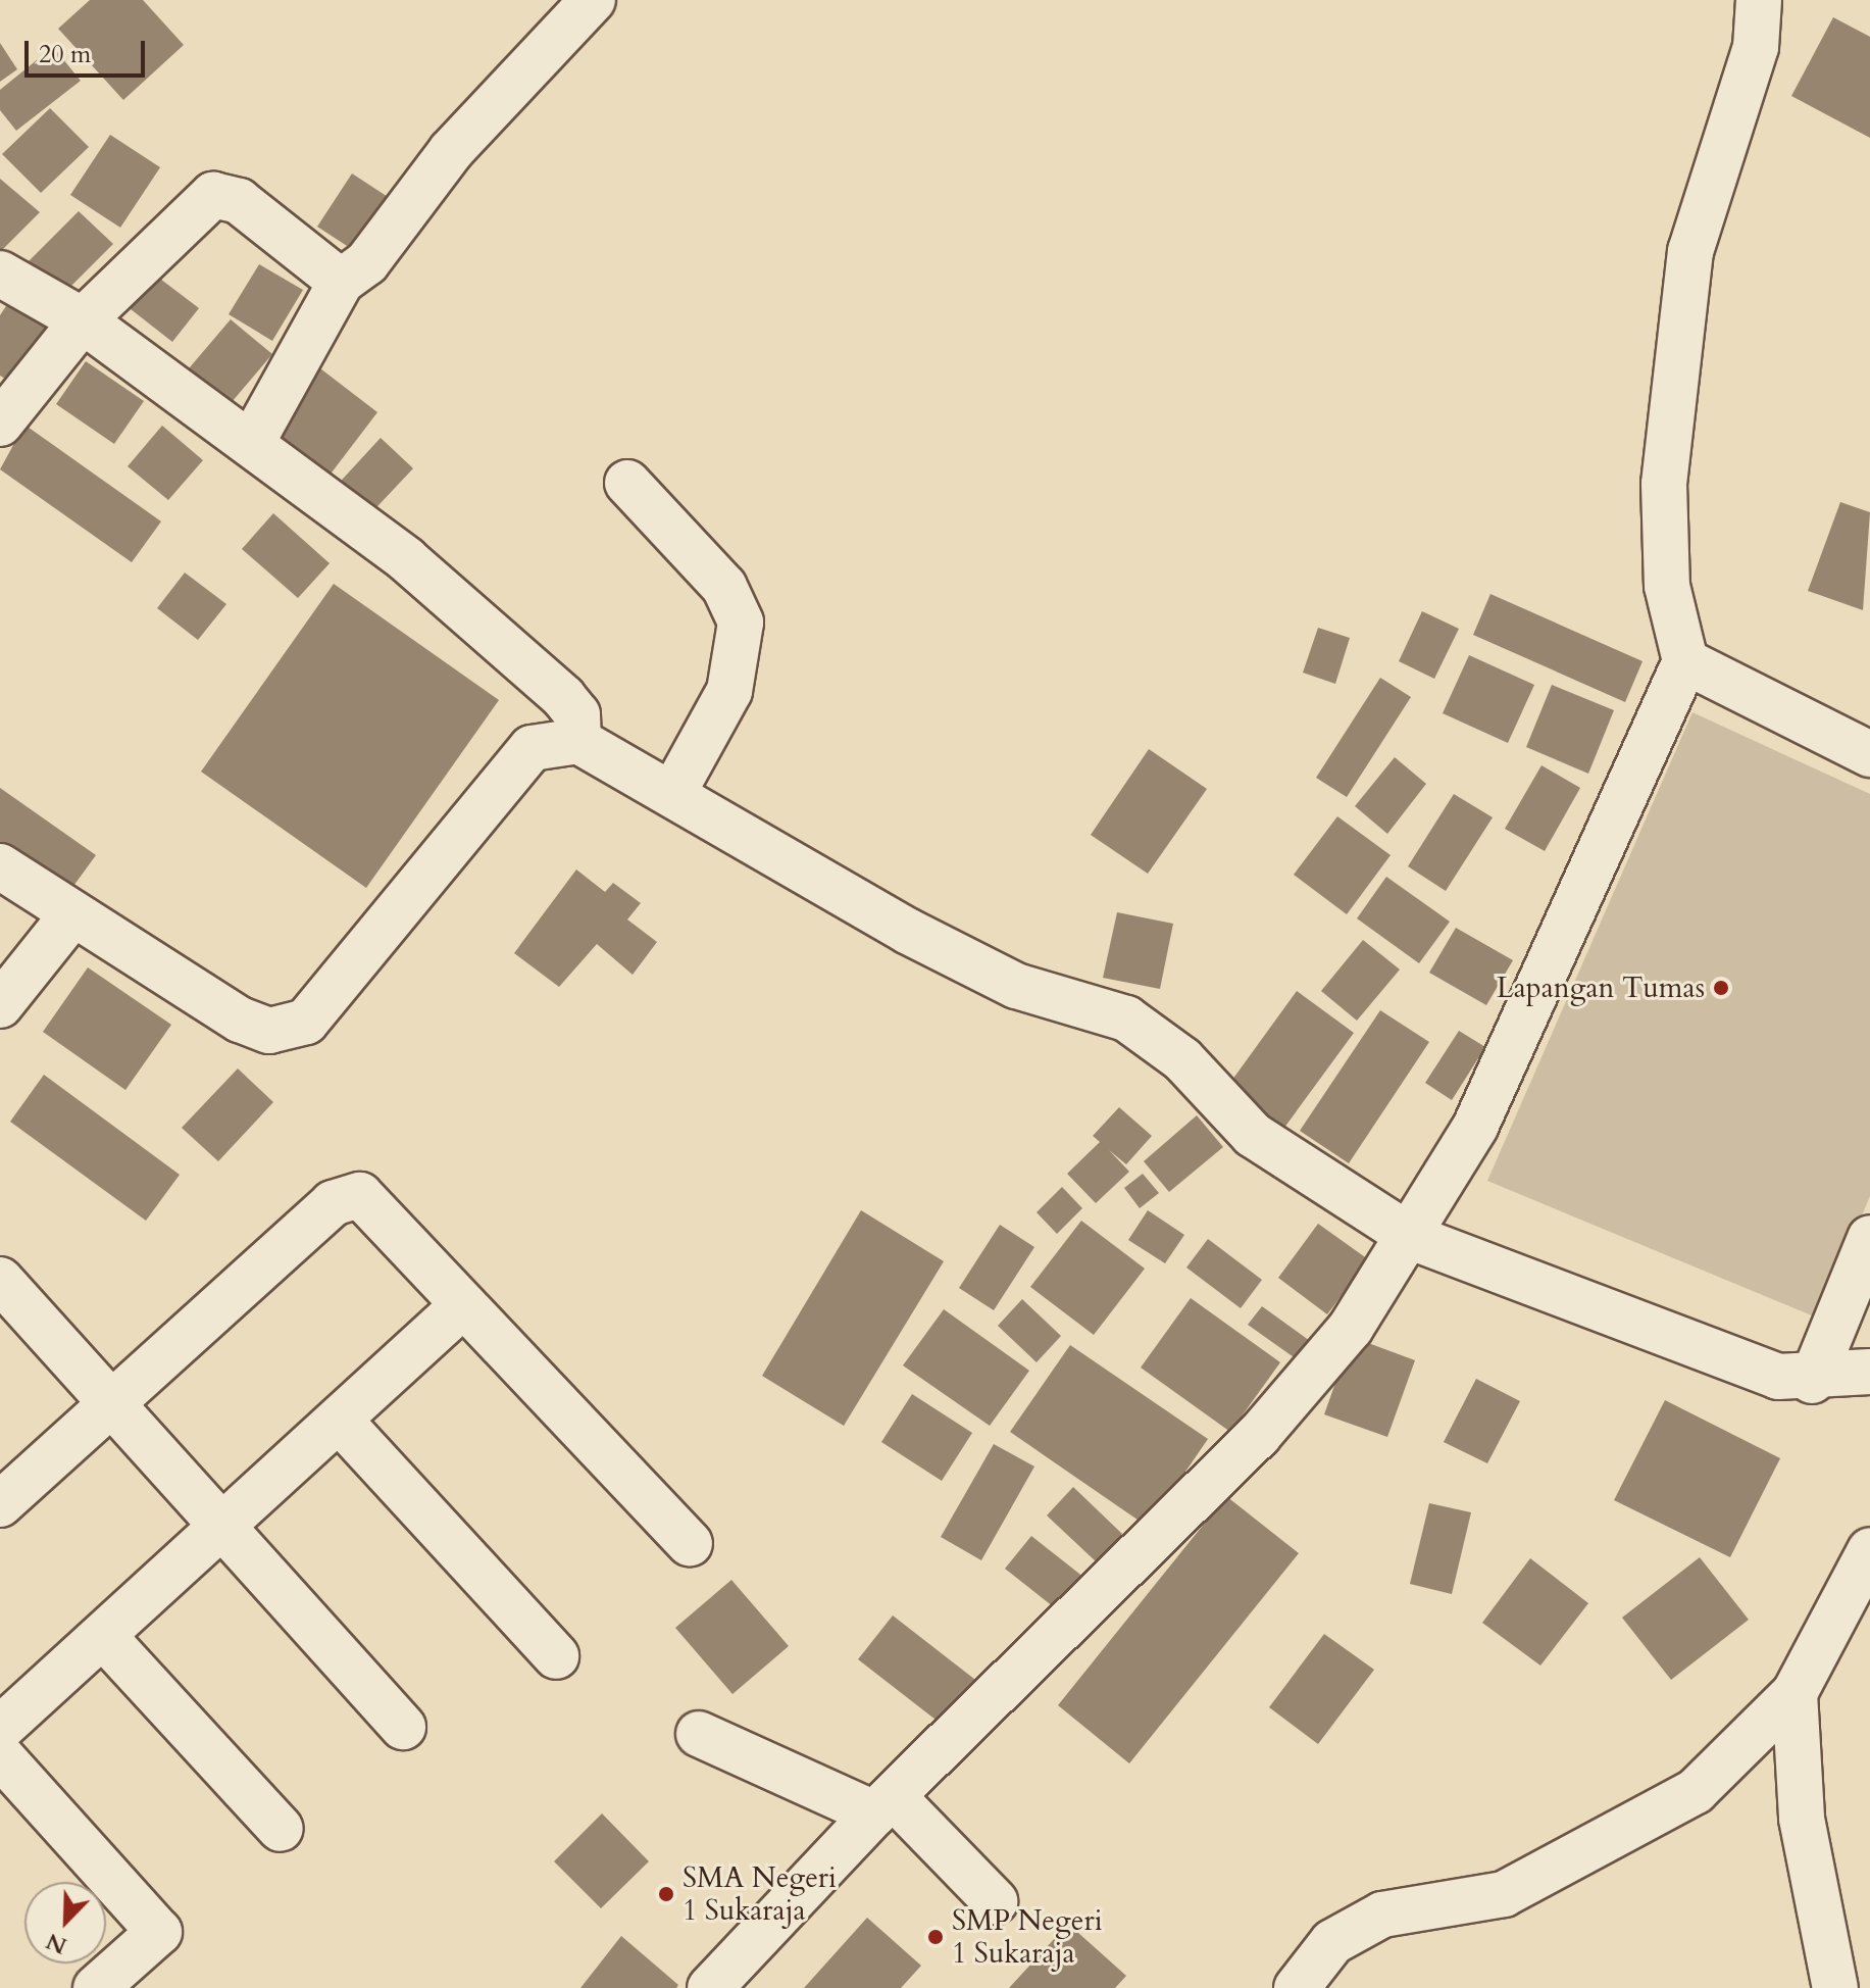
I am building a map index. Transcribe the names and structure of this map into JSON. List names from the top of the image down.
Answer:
{
  "places": ["Lapangan Tumas", "SMA Negeri 1 Sukaraja", "SMP Negeri 1 Sukaraja"],
  "scale_bar": "20 m",
  "north": "bottom left"
}
